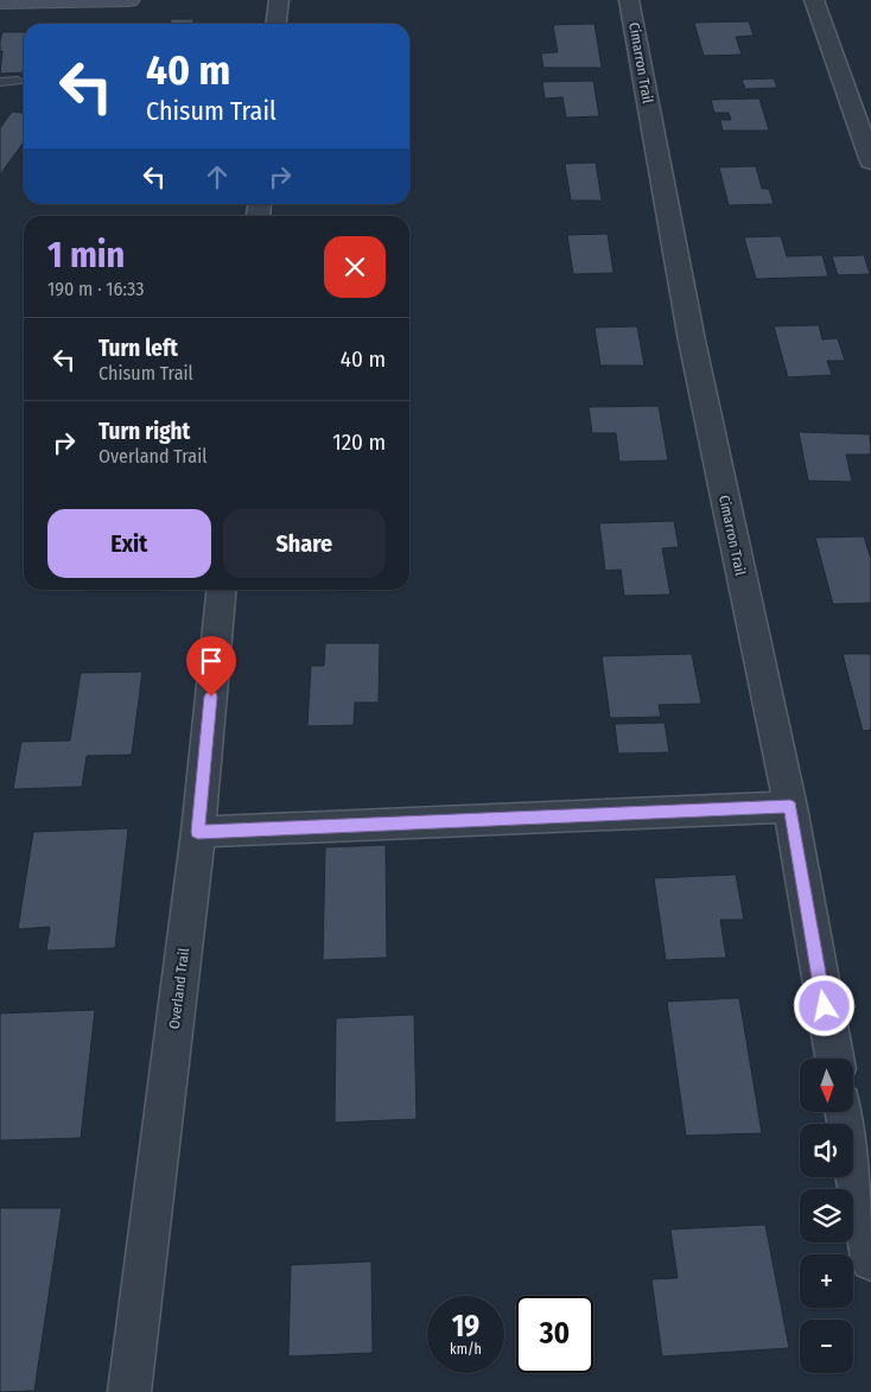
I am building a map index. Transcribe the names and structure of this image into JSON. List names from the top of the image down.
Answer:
{
  "streets": {
    "street": ["Cimarron Trail", "Overland Trail"]
  },
  "north": "bottom",
  "page": {
    "turn": ["40 m", "Chisum Trail"],
    "heading": ["1 min", "190 m · 16:33"],
    "list": [
      {
        "name": "Turn left",
        "note": "Chisum Trail",
        "value": "40 m"
      },
      {
        "name": "Turn right",
        "note": "Overland Trail",
        "value": "120 m"
      }
    ],
    "buttons": ["Exit", "Share"],
    "map_buttons": ["+", "−"],
    "speed": "19 km/h",
    "limit": "30"
  }
}
